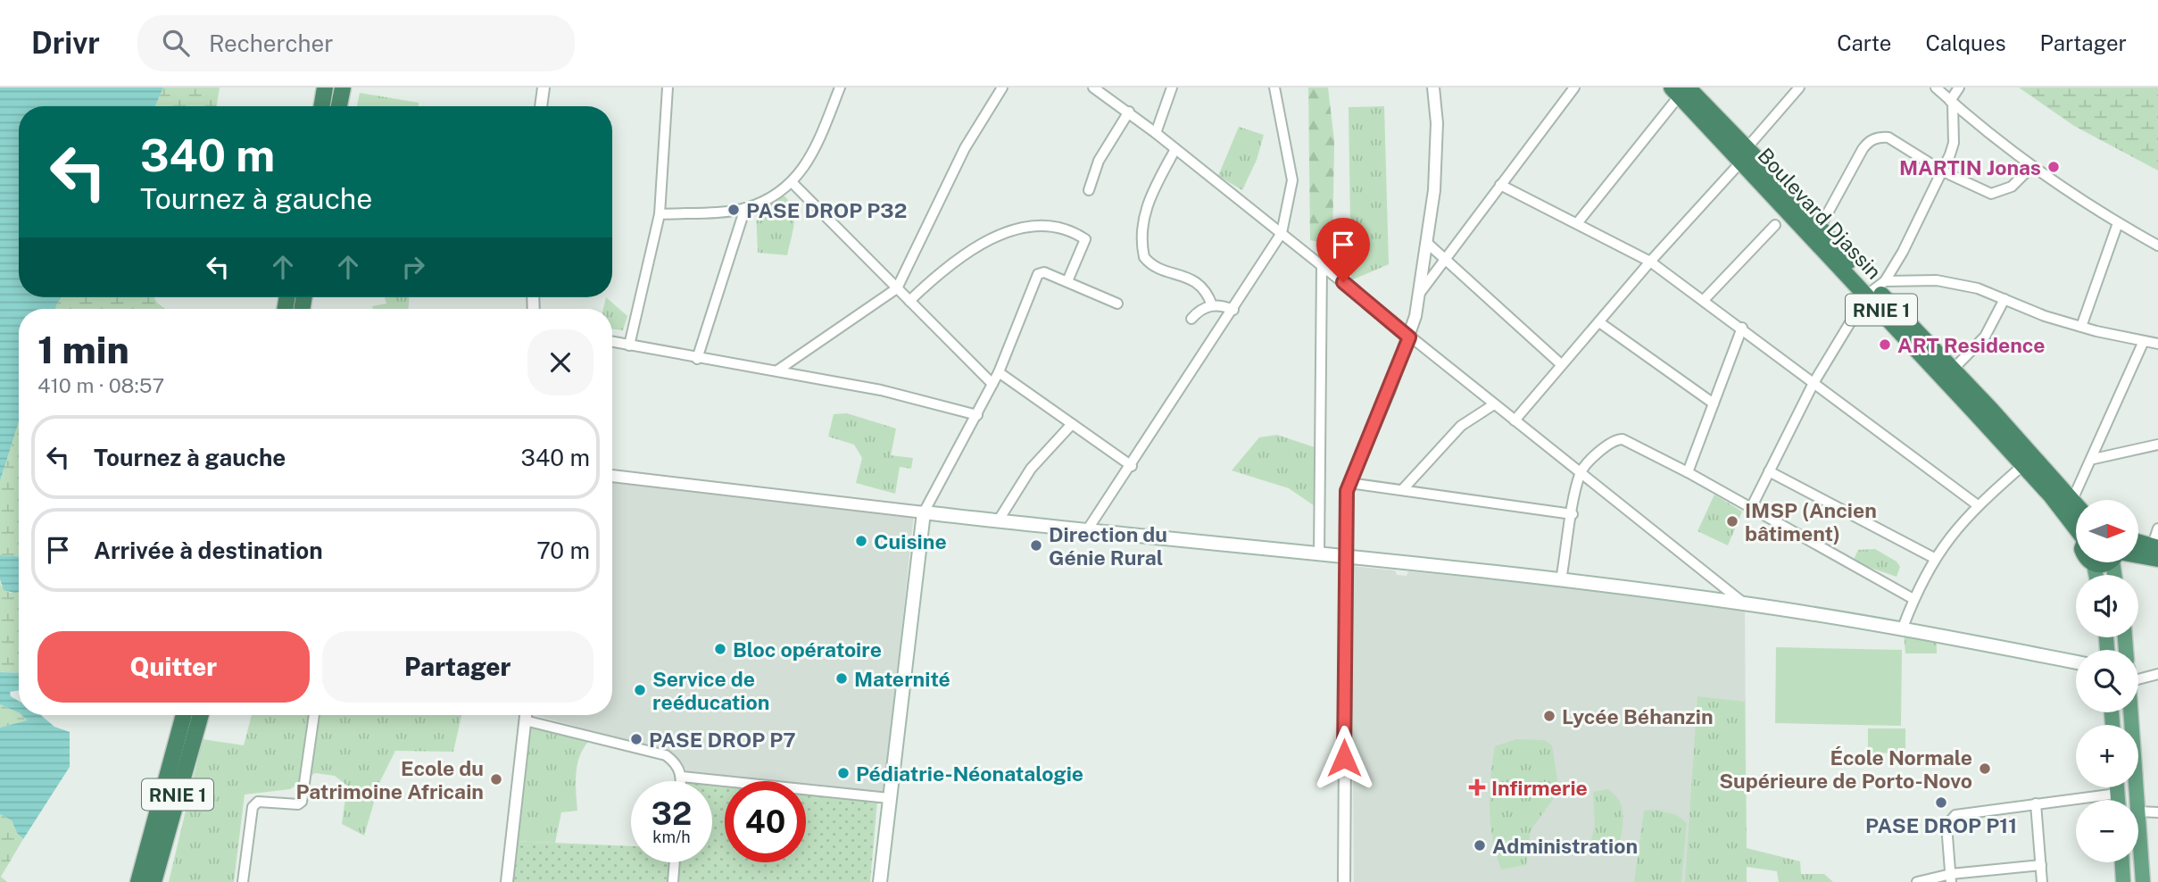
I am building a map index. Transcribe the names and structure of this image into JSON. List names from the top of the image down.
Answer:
{
  "streets": {
    "highway": ["Boulevard Djassin", "RNIE 1"]
  },
  "places": {
    "other": [
      "MARTIN Jonas",
      "PASE DROP P32",
      "ART Residence",
      "IMSP (Ancien bâtiment)",
      "Cuisine",
      "Direction du Génie Rural",
      "Bloc opératoire",
      "Maternité",
      "Service de reéducation",
      "Lycée Béhanzin",
      "PASE DROP P7",
      "École Normale Supérieure de Porto-Novo",
      "Pédiatrie-Néonatalogie",
      "Ecole du Patrimoine Africain",
      "PASE DROP P11",
      "Administration"
    ],
    "health": ["Infirmerie"]
  },
  "north": "right",
  "page": {
    "header": "Drivr",
    "search": "Rechercher",
    "nav": ["Carte", "Calques", "Partager"],
    "turn": ["340 m", "Tournez à gauche"],
    "heading": ["1 min", "410 m · 08:57"],
    "list": [
      {
        "name": "Tournez à gauche",
        "value": "340 m"
      },
      {
        "name": "Arrivée à destination",
        "value": "70 m"
      }
    ],
    "map_buttons": ["+", "−"],
    "buttons": ["Quitter", "Partager"],
    "speed": "32 km/h",
    "limit": "40"
  }
}
